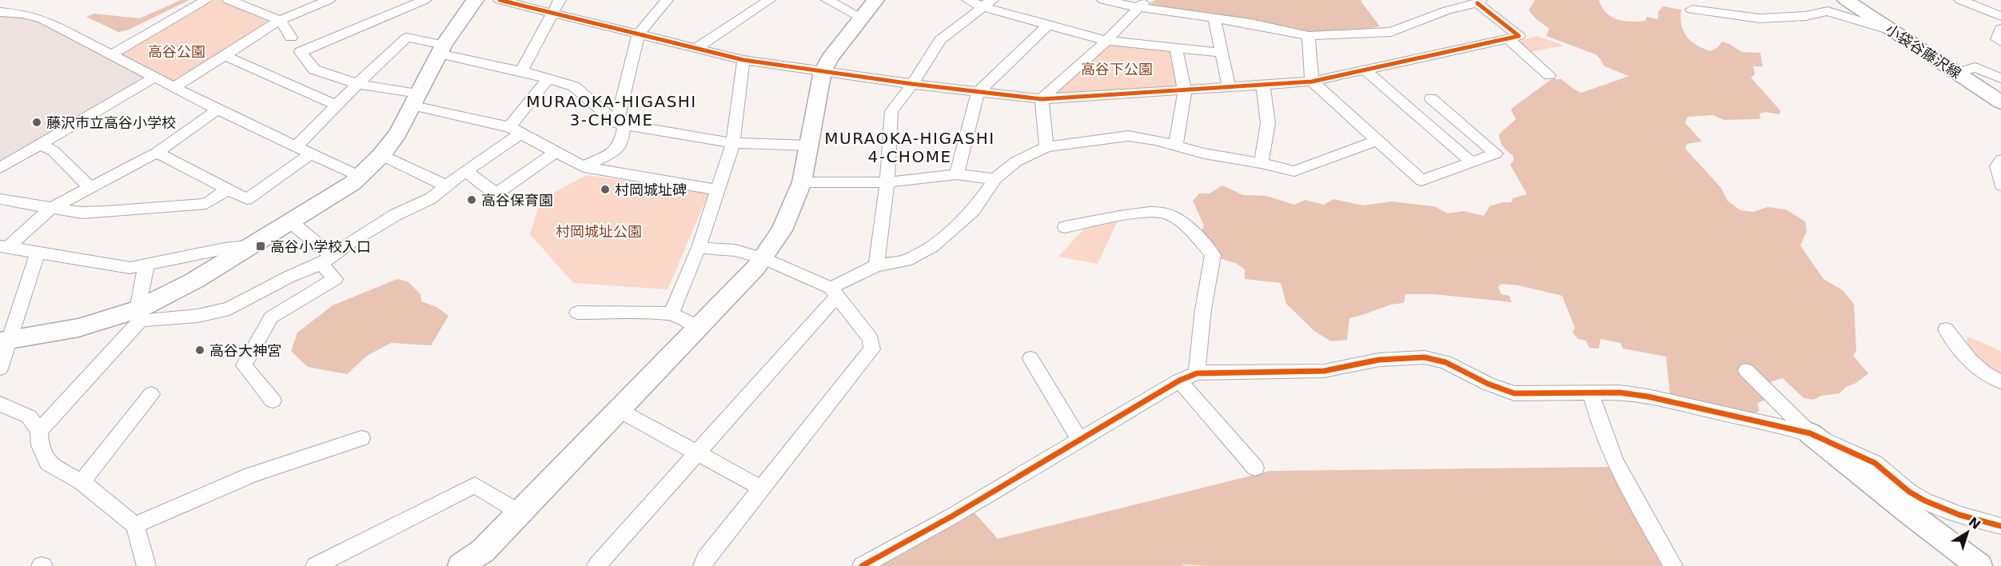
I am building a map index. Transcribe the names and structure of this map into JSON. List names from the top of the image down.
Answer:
{
  "streets": {
    "street": ["小袋谷藤沢線"]
  },
  "districts": ["MURAOKA-HIGASHI 3-CHOME", "MURAOKA-HIGASHI 4-CHOME"],
  "parks": ["高谷公園", "高谷下公園", "村岡城址公園"],
  "places": {
    "other": [
      "藤沢市立高谷小学校",
      "村岡城址碑",
      "高谷保育園",
      "高谷大神宮"
    ],
    "transit": ["高谷小学校入口"]
  },
  "north": "top right"
}
